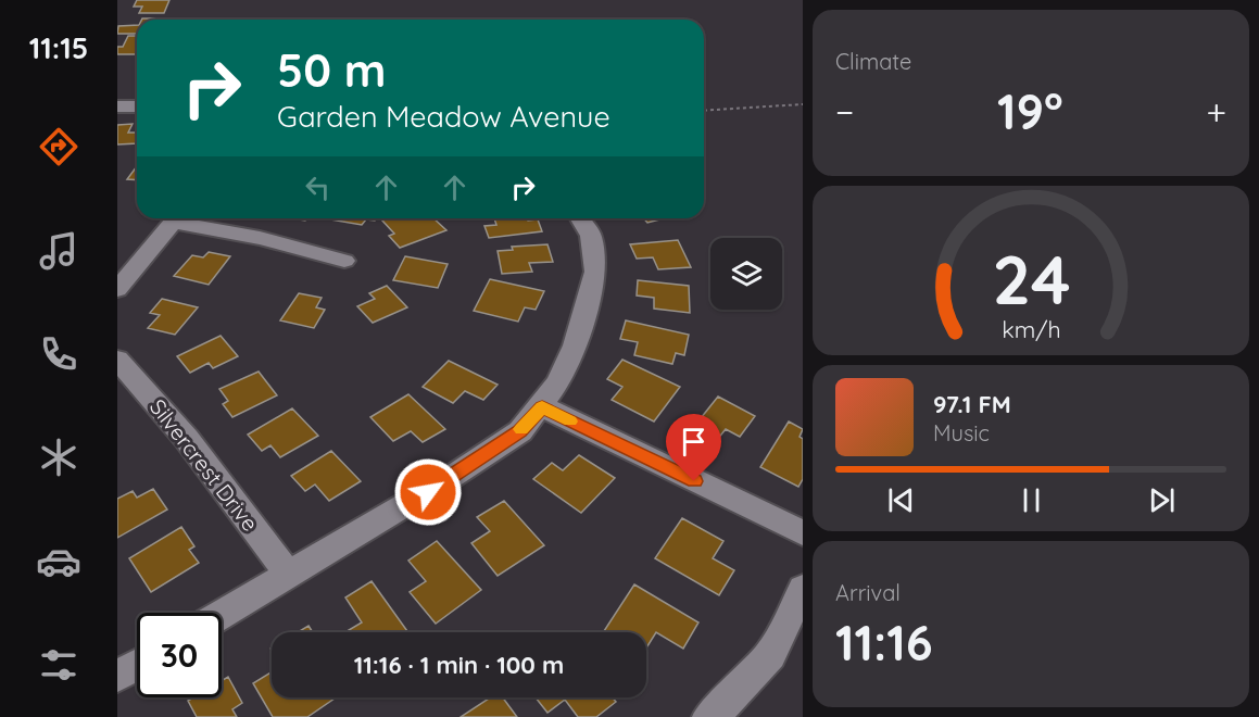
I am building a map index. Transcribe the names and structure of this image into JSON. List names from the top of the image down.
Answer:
{
  "streets": {
    "street": ["Silvercrest Drive"]
  },
  "page": {
    "tabs": "11:15",
    "tile": [
      "Climate",
      ["Arrival", "11:16"]
    ],
    "turn": ["50 m", "Garden Meadow Avenue"],
    "heat": ["−", "19°", "+"],
    "song": ["97.1 FM", "Music"],
    "limit": "30",
    "trip": "11:16 · 1 min · 100 m",
    "gauge": ["24", "km/h"]
  }
}
